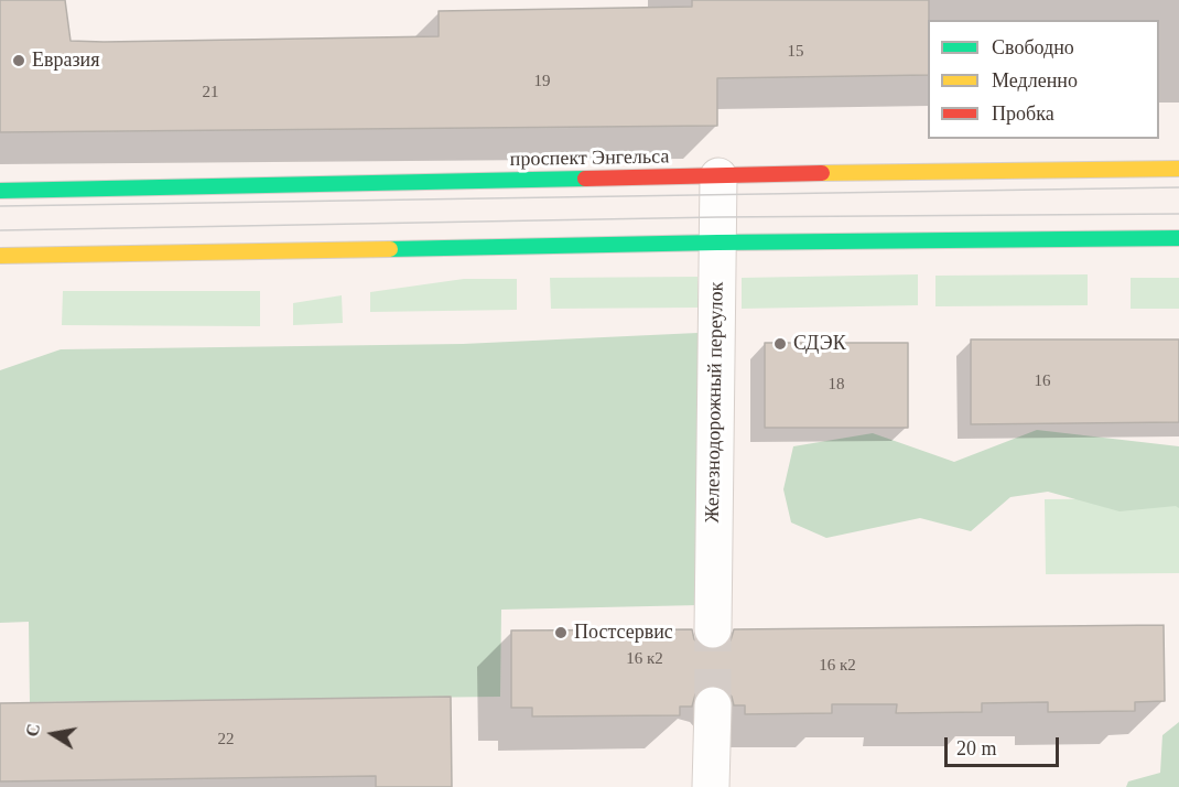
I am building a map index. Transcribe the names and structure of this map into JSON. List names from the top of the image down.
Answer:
{
  "streets": {
    "main road": ["проспект Энгельса"],
    "street": ["Железнодорожный переулок"]
  },
  "crossings": [
    ["проспект Энгельса", "Железнодорожный переулок"]
  ],
  "places": ["Евразия", "СДЭК", "Постсервис"],
  "house_numbers": [
    "15",
    "19",
    "21",
    "16",
    "18",
    "16 к2",
    "16 к2",
    "22"
  ],
  "legend": ["Свободно", "Медленно", "Пробка"],
  "scale_bar": "20 m",
  "north": "left"
}
